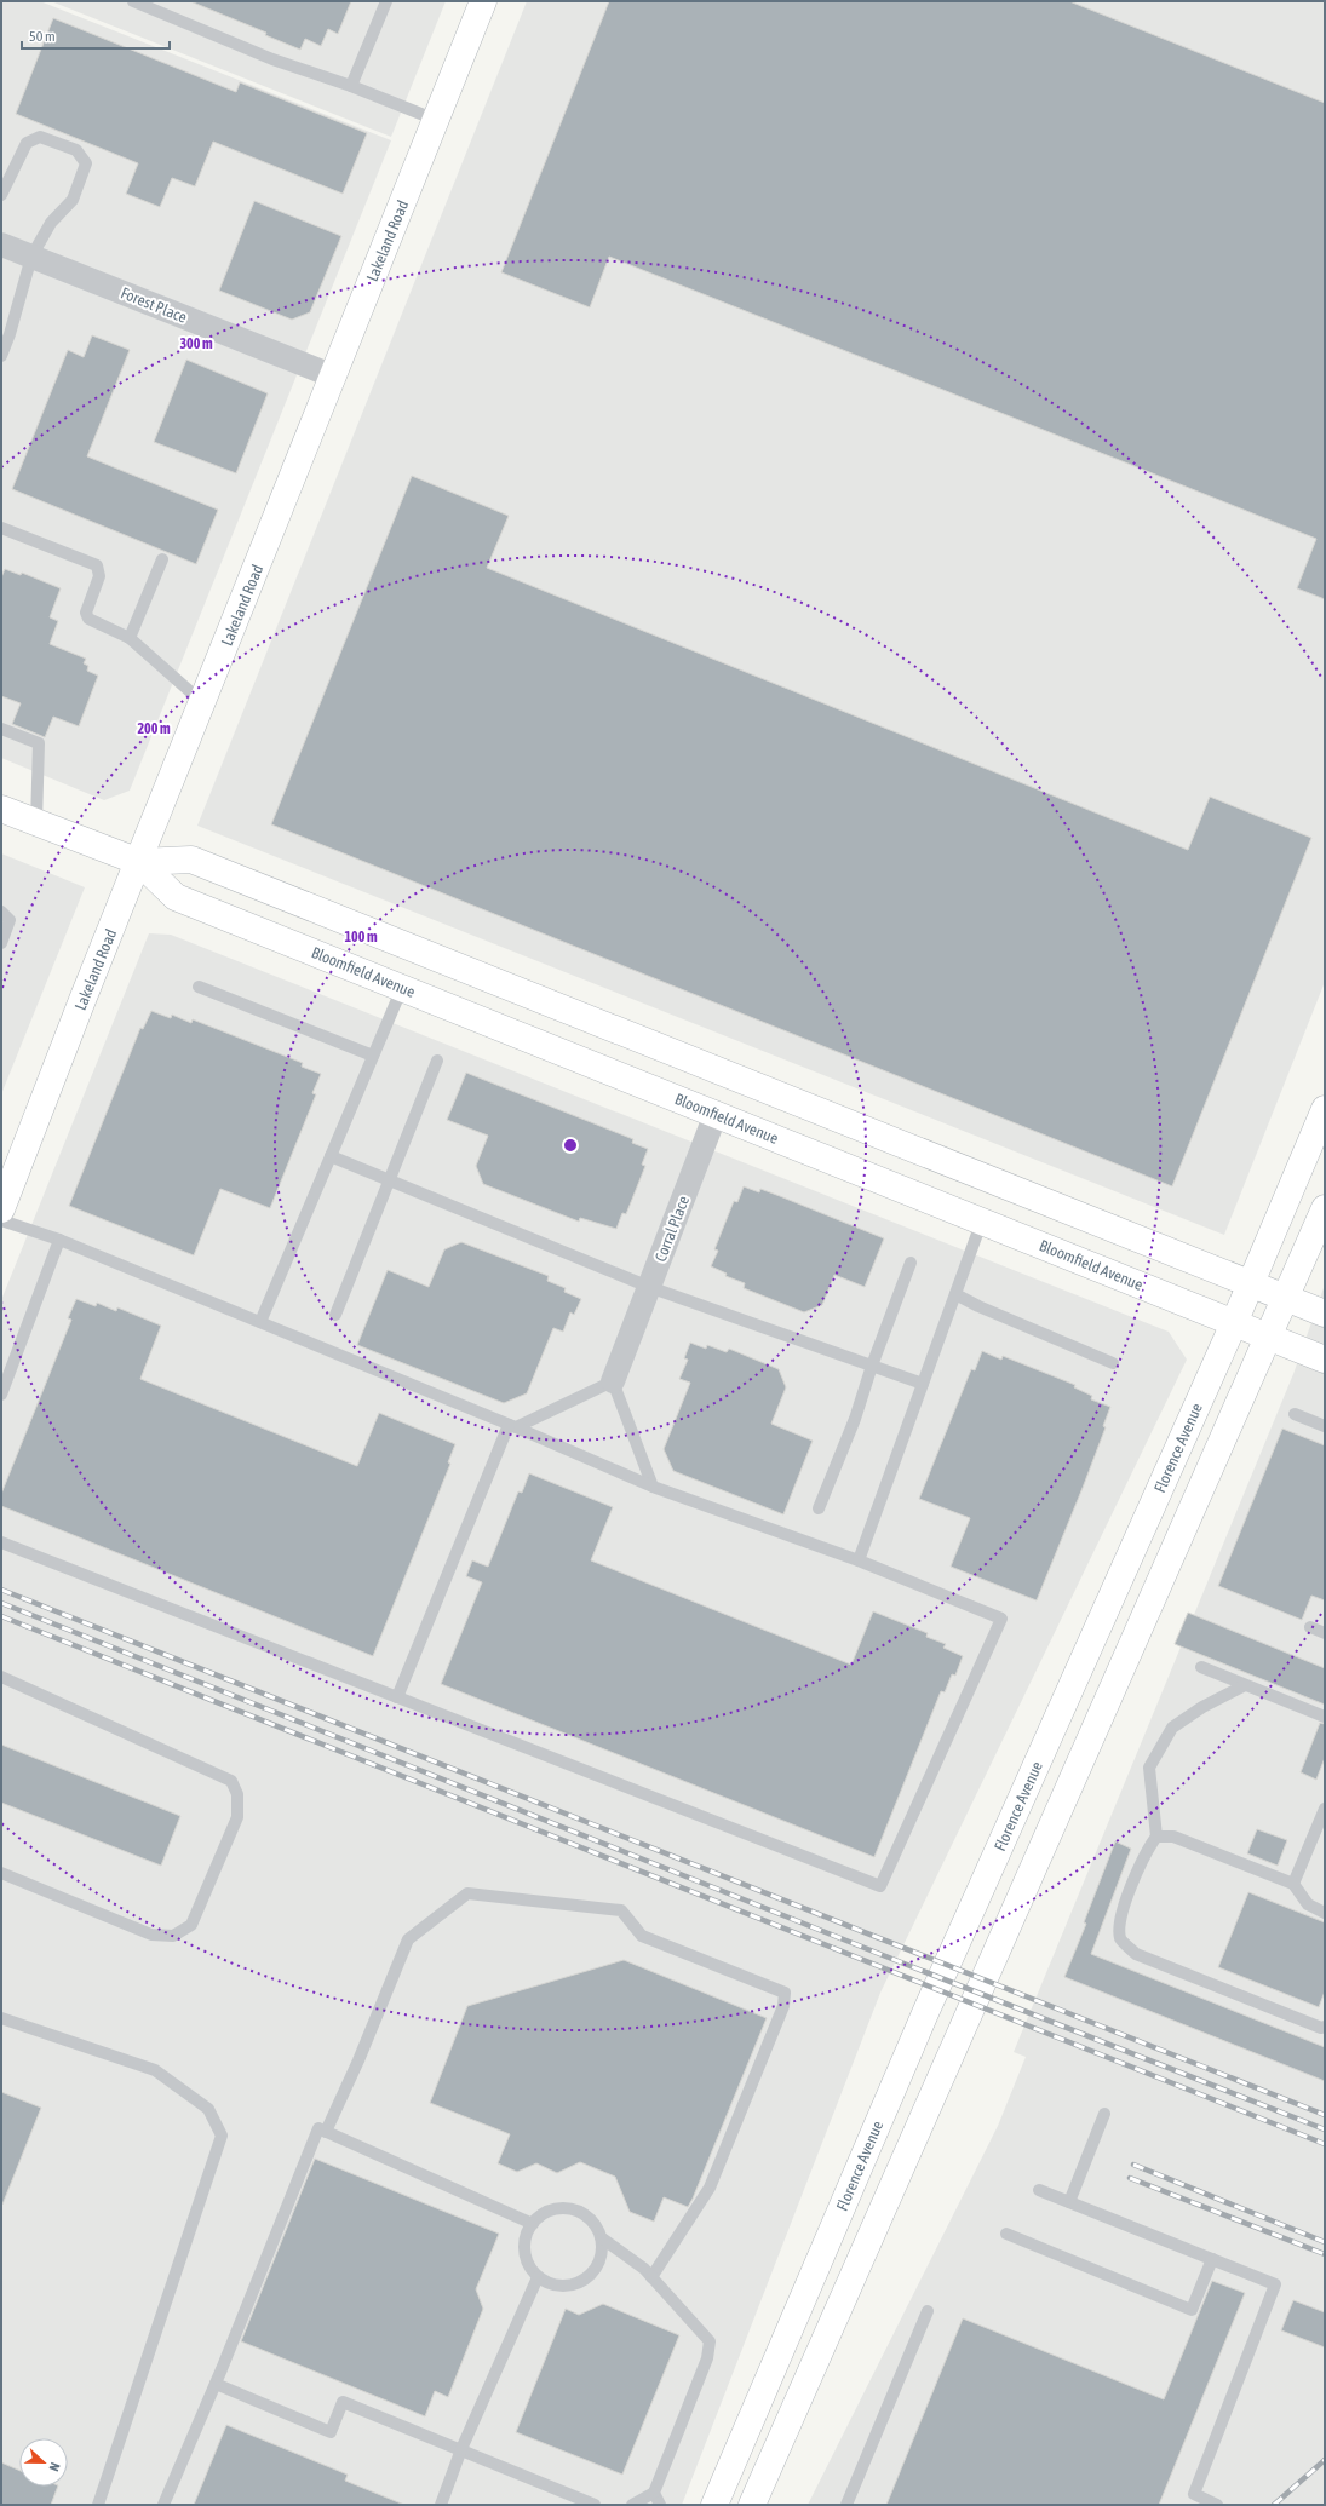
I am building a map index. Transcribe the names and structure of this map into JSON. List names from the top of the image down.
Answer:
{
  "streets": {
    "main road": [
      "Lakeland Road",
      "Bloomfield Avenue",
      "Corral Place",
      "Florence Avenue"
    ],
    "street": ["Forest Place"]
  },
  "crossings": [
    ["Lakeland Road", "Forest Place"],
    ["Lakeland Road", "Bloomfield Avenue"],
    ["Bloomfield Avenue", "Corral Place"],
    ["Bloomfield Avenue", "Florence Avenue"]
  ],
  "scale_bar": "50 m",
  "north": "right",
  "rings": ["300 m", "200 m", "100 m"]
}
